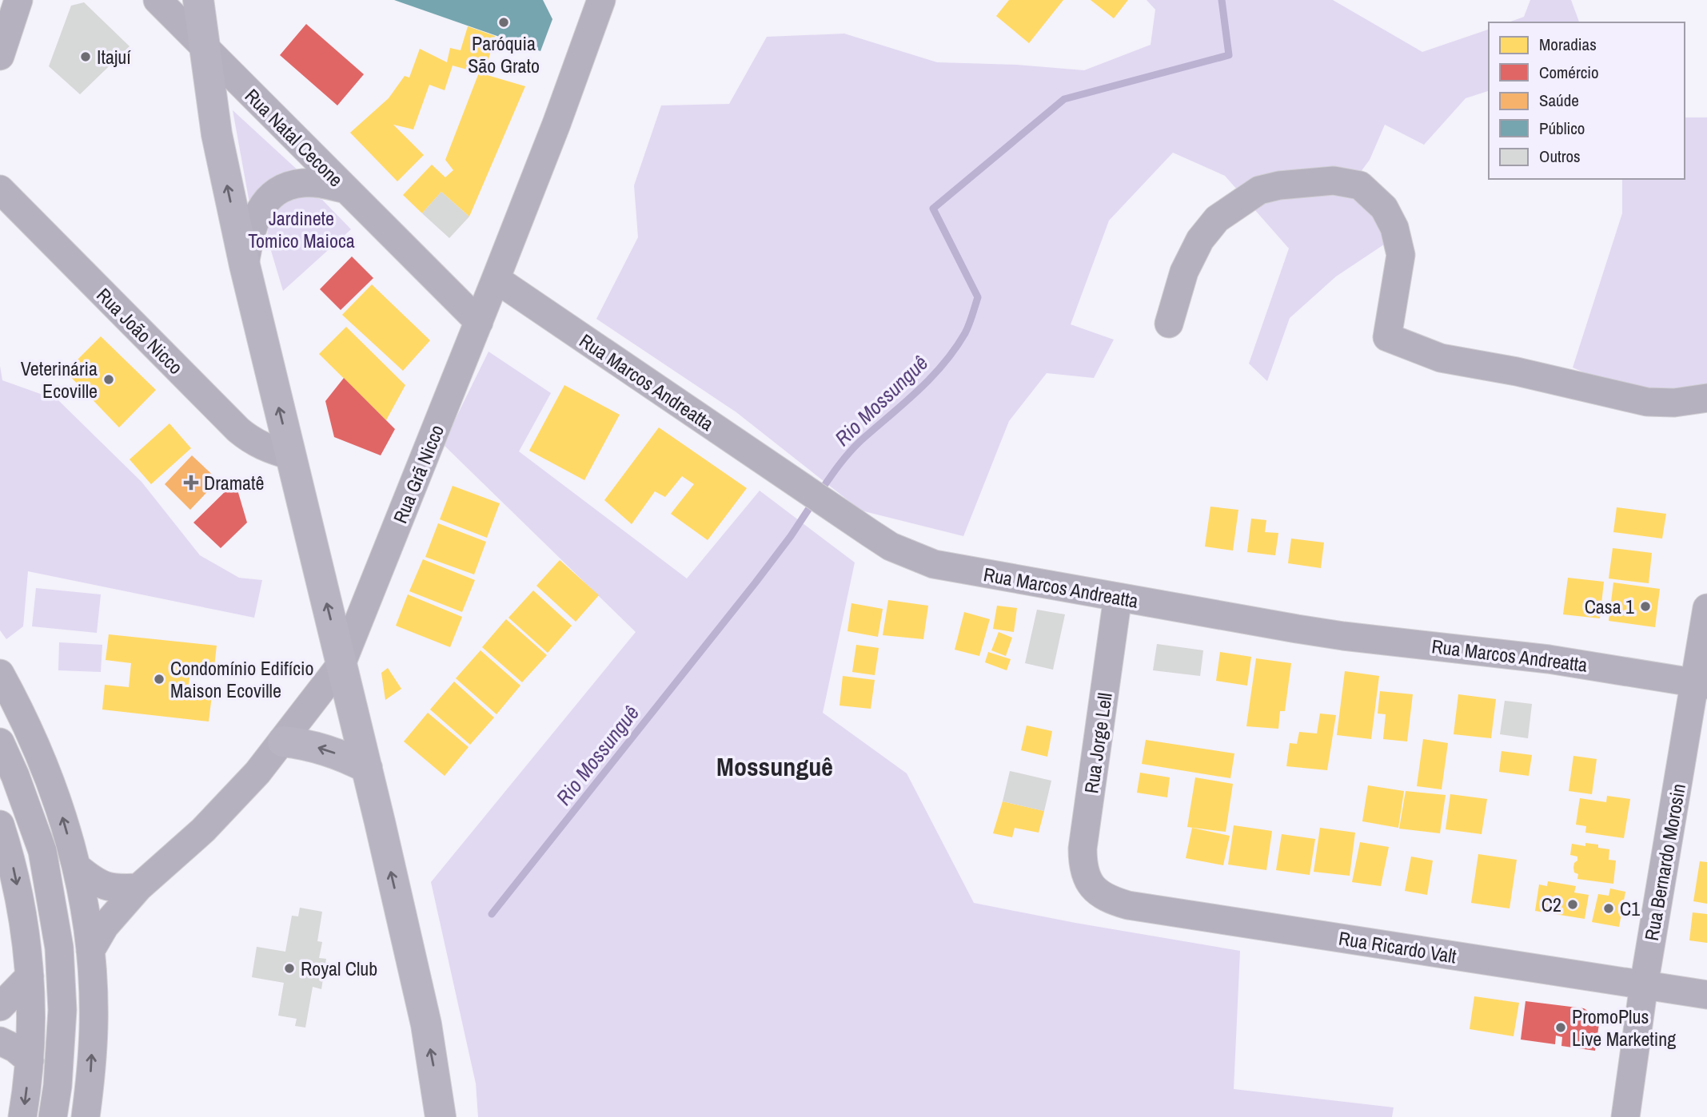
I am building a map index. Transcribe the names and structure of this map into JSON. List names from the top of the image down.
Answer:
{
  "streets": {
    "street": [
      "Rua Natal Cecone",
      "Rua João Nicco",
      "Rua Marcos Andreatta",
      "Rua Grã Nicco",
      "Rua Jorge Lell",
      "Rua Bernardo Morosin",
      "Rua Ricardo Valt"
    ]
  },
  "crossings": [
    ["Rua Natal Cecone", "Rua Grã Nicco"],
    ["Rua Marcos Andreatta", "Rua Grã Nicco"],
    ["Rua Marcos Andreatta", "Rua Jorge Lell"],
    ["Rua Marcos Andreatta", "Rua Bernardo Morosin"],
    ["Rua Jorge Lell", "Rua Ricardo Valt"],
    ["Rua Bernardo Morosin", "Rua Ricardo Valt"]
  ],
  "districts": ["Mossunguê"],
  "water": ["Rio Mossunguê"],
  "parks": ["Jardinete Tomico Maioca"],
  "places": {
    "other": [
      "Paróquia São Grato",
      "Itajuí",
      "Veterinária Ecoville",
      "Casa 1",
      "Condomínio Edifício Maison Ecoville",
      "C2",
      "C1",
      "Royal Club",
      "PromoPlus Live Marketing"
    ],
    "health": ["Dramatê"]
  },
  "legend": [
    "Moradias",
    "Comércio",
    "Saúde",
    "Público",
    "Outros"
  ]
}
